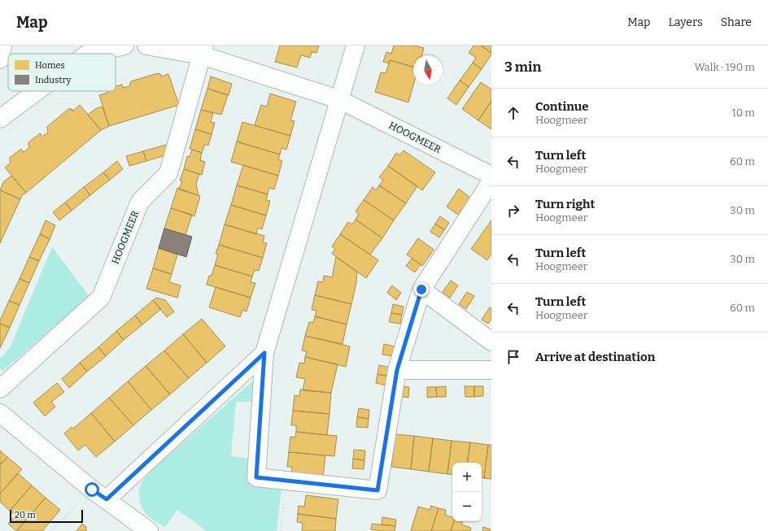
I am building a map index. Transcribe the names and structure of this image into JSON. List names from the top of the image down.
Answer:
{
  "streets": {
    "street": ["HOOGMEER"]
  },
  "legend": ["Homes", "Industry"],
  "scale_bar": "20 m",
  "north": "bottom",
  "page": {
    "header": "Map",
    "nav": ["Map", "Layers", "Share"],
    "heading": ["3 min", "Walk · 190 m"],
    "list": [
      ["Continue", "Hoogmeer", "10 m"],
      ["Turn left", "Hoogmeer", "60 m"],
      ["Turn right", "Hoogmeer", "30 m"],
      ["Turn left", "Hoogmeer", "30 m"],
      ["Turn left", "Hoogmeer", "60 m"],
      "Arrive at destination"
    ],
    "map_buttons": ["+", "−"],
    "scale": "20 m"
  }
}
